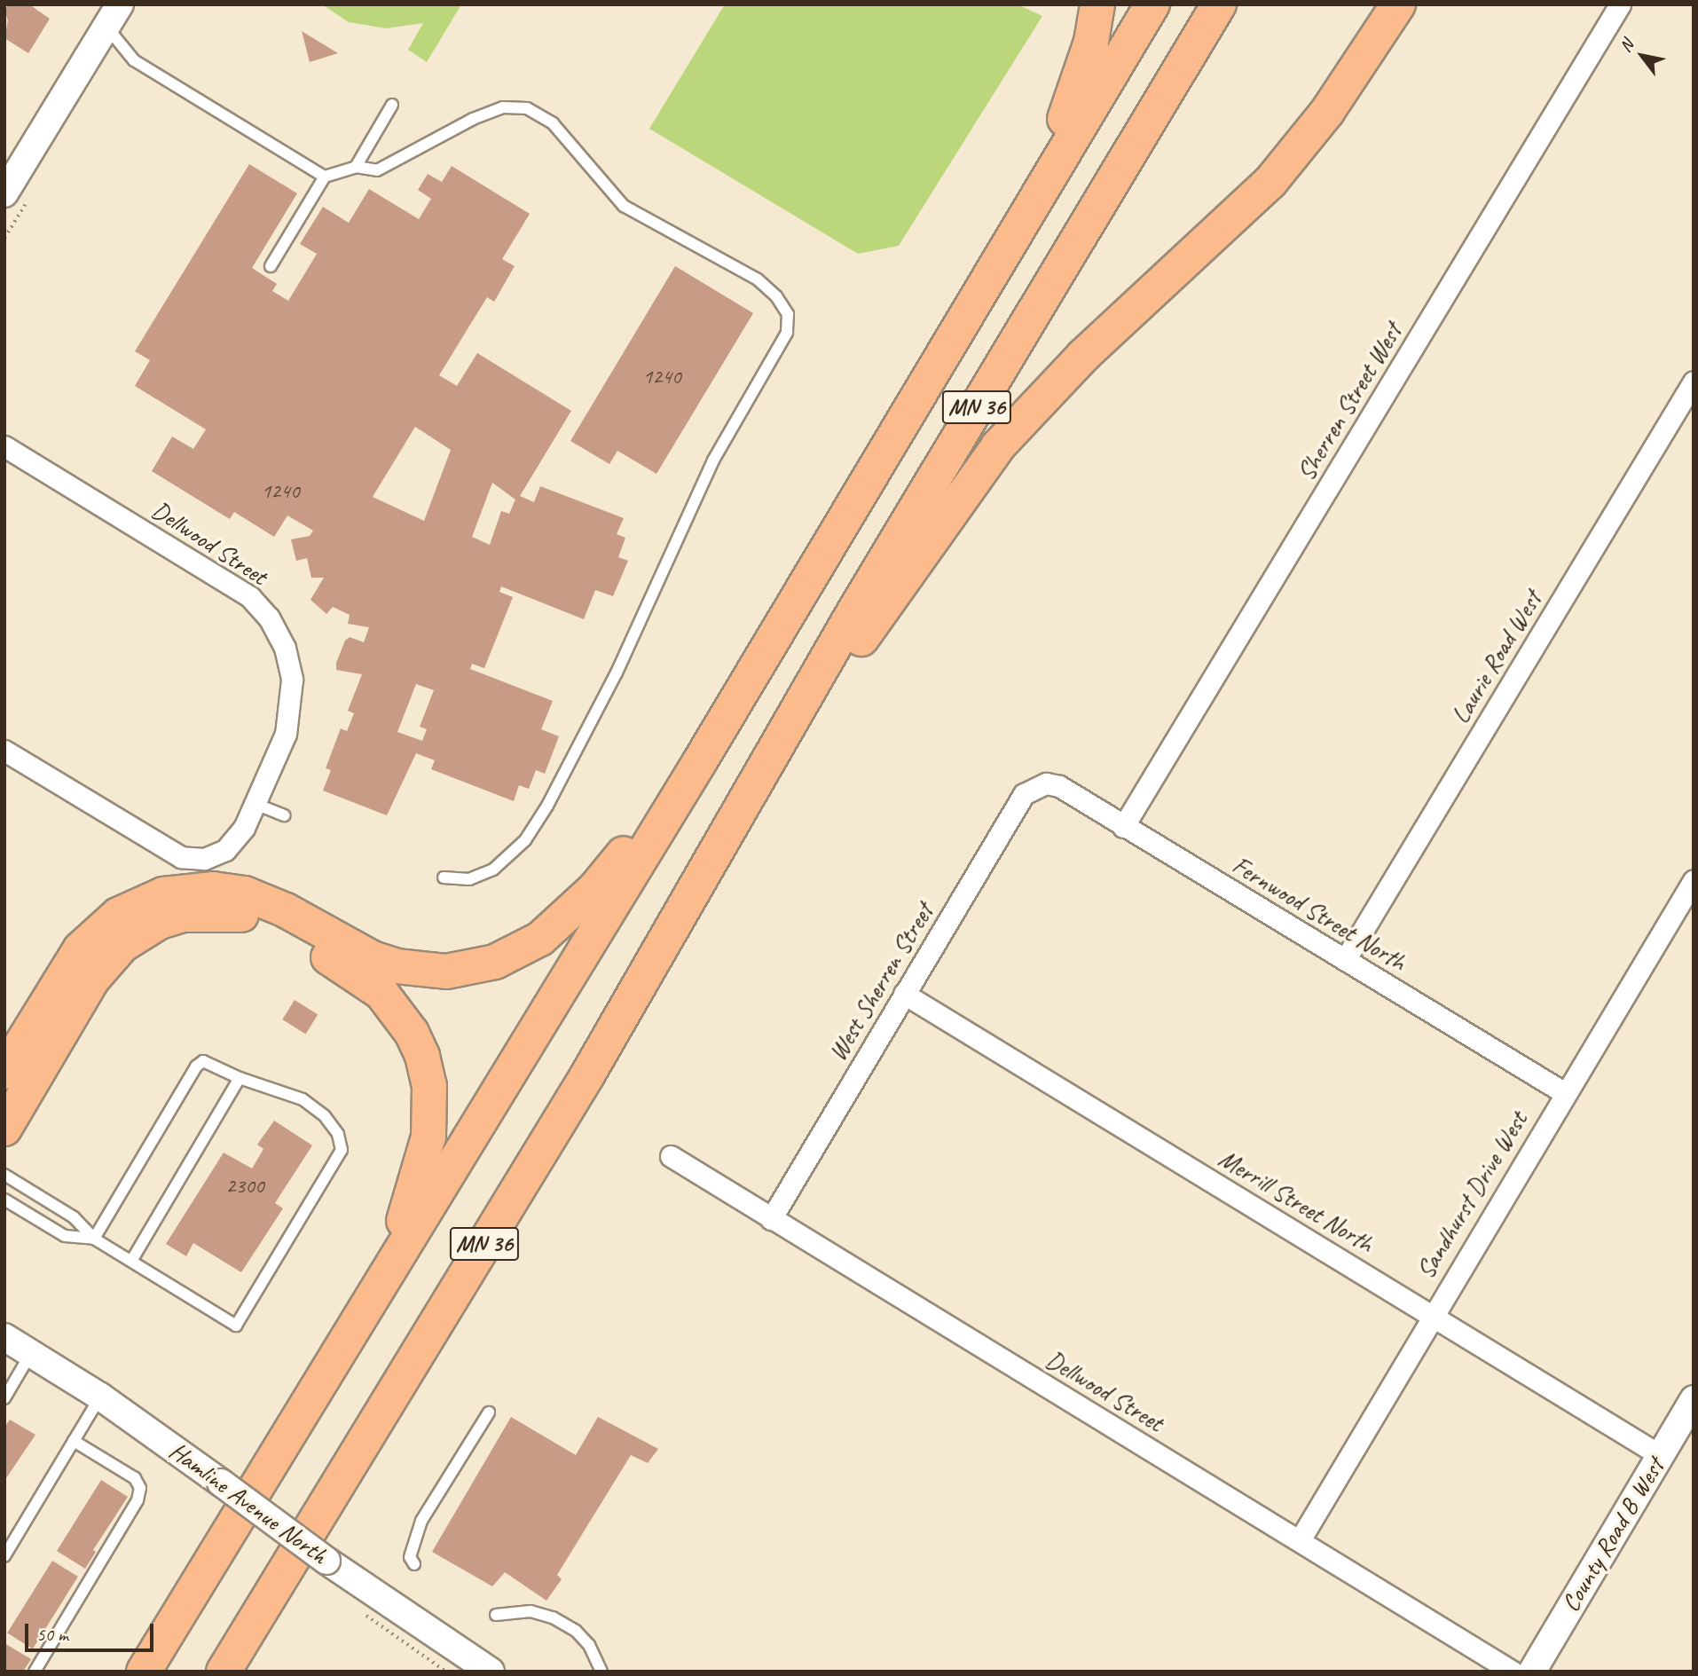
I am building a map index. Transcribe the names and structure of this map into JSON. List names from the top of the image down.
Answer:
{
  "streets": {
    "highway": ["MN 36"],
    "street": [
      "Sherren Street West",
      "Dellwood Street",
      "Laurie Road West",
      "Fernwood Street North",
      "West Sherren Street",
      "Sandhurst Drive West",
      "Merrill Street North",
      "Hamline Avenue North",
      "County Road B West"
    ]
  },
  "crossings": [
    ["Sherren Street West", "Fernwood Street North"],
    ["Dellwood Street", "West Sherren Street"],
    ["Dellwood Street", "Sandhurst Drive West"],
    ["Laurie Road West", "Fernwood Street North"],
    ["Fernwood Street North", "West Sherren Street"],
    ["Fernwood Street North", "Sandhurst Drive West"],
    ["West Sherren Street", "Merrill Street North"],
    ["Sandhurst Drive West", "Merrill Street North"],
    ["Merrill Street North", "County Road B West"]
  ],
  "house_numbers": ["1240", "1240", "2300"],
  "scale_bar": "50 m",
  "north": "top left"
}
